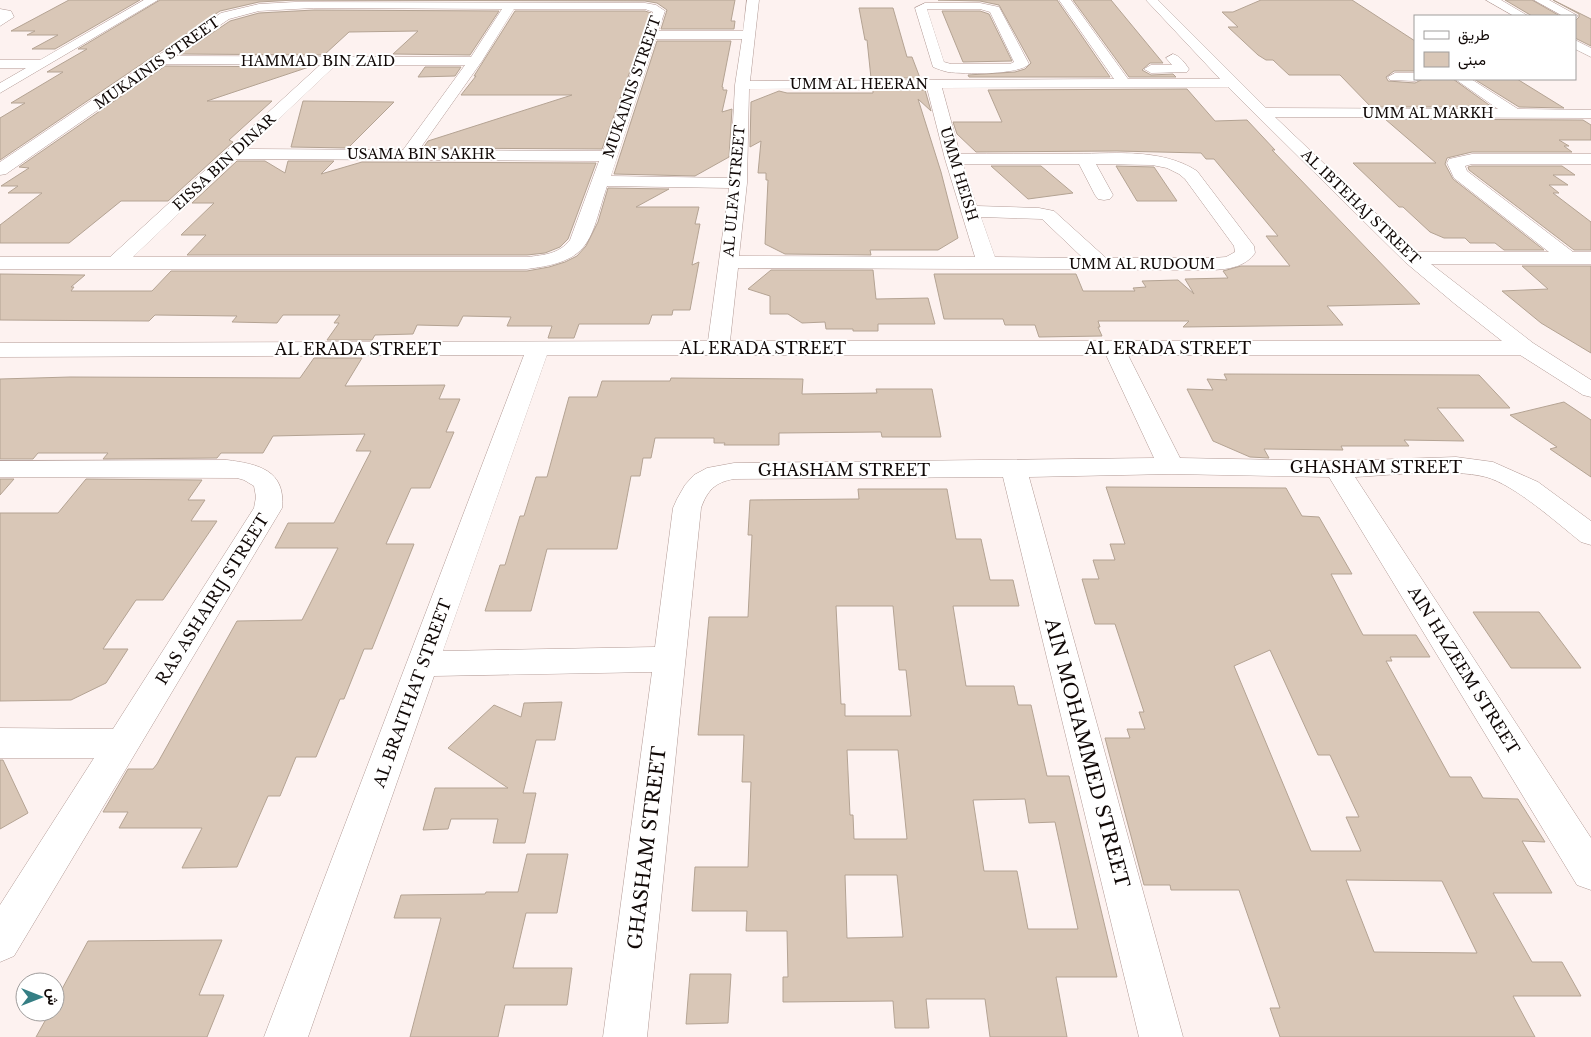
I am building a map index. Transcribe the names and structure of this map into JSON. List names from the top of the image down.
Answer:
{
  "streets": {
    "street": [
      "HAMMAD BIN ZAID",
      "MUKAINIS STREET",
      "UMM AL HEERAN",
      "UMM AL MARKH",
      "USAMA BIN SAKHR",
      "EISSA BIN DINAR",
      "UMM HEISH",
      "AL ULFA STREET",
      "AL IBTEHAJ STREET",
      "UMM AL RUDOUM",
      "AL ERADA STREET",
      "GHASHAM STREET",
      "RAS ASHAIRIJ STREET",
      "AIN HAZEEM STREET",
      "AL BRAITHAT STREET",
      "AIN MOHAMMED STREET"
    ]
  },
  "crossings": [
    ["HAMMAD BIN ZAID", "MUKAINIS STREET"],
    ["HAMMAD BIN ZAID", "EISSA BIN DINAR"],
    ["MUKAINIS STREET", "USAMA BIN SAKHR"],
    ["MUKAINIS STREET", "EISSA BIN DINAR"],
    ["MUKAINIS STREET", "AL ULFA STREET"],
    ["UMM AL HEERAN", "UMM HEISH"],
    ["UMM AL HEERAN", "AL ULFA STREET"],
    ["UMM AL HEERAN", "AL IBTEHAJ STREET"],
    ["UMM AL MARKH", "AL IBTEHAJ STREET"],
    ["USAMA BIN SAKHR", "EISSA BIN DINAR"],
    ["UMM HEISH", "UMM AL RUDOUM"],
    ["AL ULFA STREET", "UMM AL RUDOUM"],
    ["AL ULFA STREET", "AL ERADA STREET"],
    ["AL IBTEHAJ STREET", "AL ERADA STREET"],
    ["AL ERADA STREET", "AL BRAITHAT STREET"],
    ["GHASHAM STREET", "AIN HAZEEM STREET"],
    ["GHASHAM STREET", "AIN MOHAMMED STREET"]
  ],
  "legend": ["طريق", "مبنى"],
  "north": "right"
}
